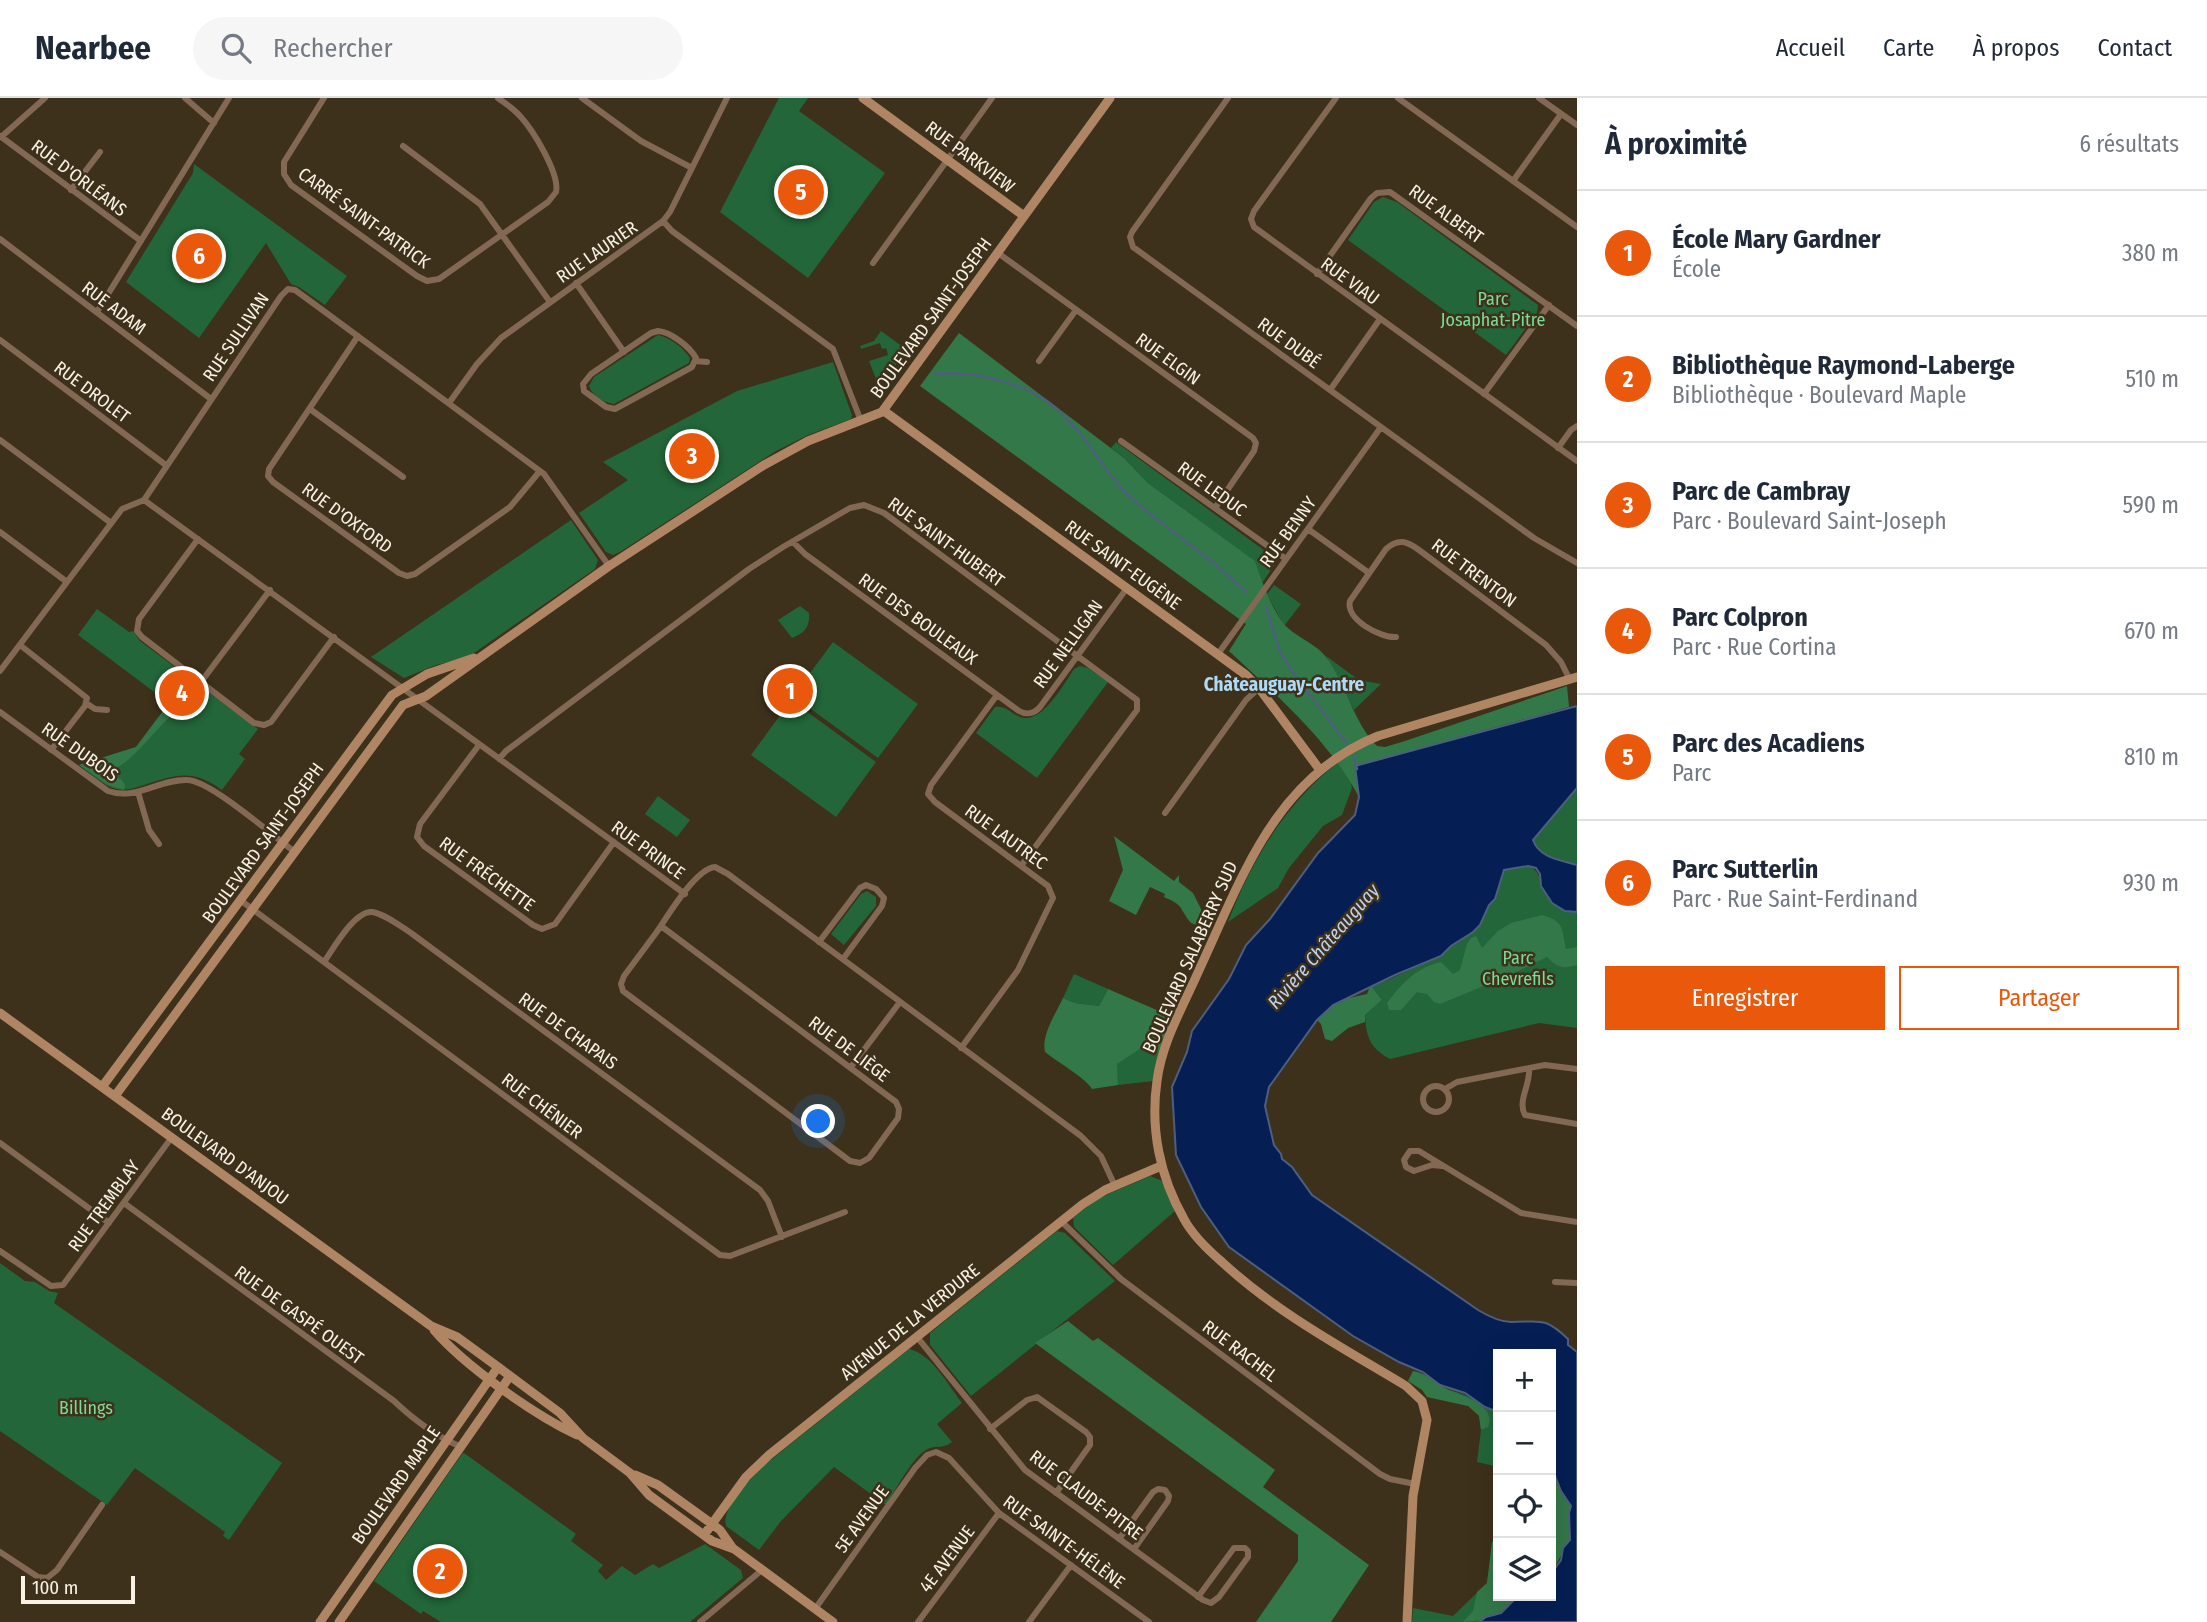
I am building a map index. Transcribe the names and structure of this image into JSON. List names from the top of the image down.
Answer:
{
  "streets": {
    "street": [
      "RUE PARKVIEW",
      "RUE D'ORLÉANS",
      "RUE ALBERT",
      "CARRÉ SAINT-PATRICK",
      "RUE LAURIER",
      "RUE VIAU",
      "RUE ADAM",
      "BOULEVARD SAINT-JOSEPH",
      "RUE SULLIVAN",
      "RUE DUBÉ",
      "RUE ELGIN",
      "RUE DROLET",
      "RUE LEDUC",
      "RUE D'OXFORD",
      "RUE BENNY",
      "RUE SAINT-HUBERT",
      "RUE SAINT-EUGÈNE",
      "RUE TRENTON",
      "RUE DES BOULEAUX",
      "RUE NELLIGAN",
      "RUE DUBOIS",
      "RUE LAUTREC",
      "RUE PRINCE",
      "RUE FRÉCHETTE",
      "BOULEVARD SALABERRY SUD",
      "RUE DE CHAPAIS",
      "RUE DE LIÈGE",
      "RUE CHÉNIER",
      "BOULEVARD D'ANJOU",
      "RUE TREMBLAY",
      "RUE DE GASPÉ OUEST",
      "AVENUE DE LA VERDURE",
      "RUE RACHEL",
      "BOULEVARD MAPLE",
      "RUE CLAUDE-PITRE",
      "5E AVENUE",
      "RUE SAINTE-HÉLÈNE",
      "4E AVENUE"
    ]
  },
  "crossings": [
    ["RUE PARKVIEW", "BOULEVARD SAINT-JOSEPH"],
    ["RUE ALBERT", "RUE VIAU"],
    ["RUE LAURIER", "RUE SULLIVAN"],
    ["RUE ADAM", "RUE SULLIVAN"],
    ["BOULEVARD SAINT-JOSEPH", "RUE SULLIVAN"],
    ["BOULEVARD SAINT-JOSEPH", "RUE ELGIN"],
    ["BOULEVARD SAINT-JOSEPH", "RUE SAINT-EUGÈNE"],
    ["BOULEVARD SAINT-JOSEPH", "RUE DUBOIS"],
    ["BOULEVARD SAINT-JOSEPH", "RUE PRINCE"],
    ["BOULEVARD SAINT-JOSEPH", "RUE CHÉNIER"],
    ["BOULEVARD SAINT-JOSEPH", "BOULEVARD D'ANJOU"],
    ["RUE SULLIVAN", "RUE DROLET"],
    ["RUE SULLIVAN", "RUE D'OXFORD"],
    ["RUE SULLIVAN", "RUE PRINCE"],
    ["RUE DUBÉ", "RUE BENNY"],
    ["RUE ELGIN", "RUE LEDUC"],
    ["RUE LEDUC", "RUE BENNY"],
    ["RUE BENNY", "RUE SAINT-EUGÈNE"],
    ["RUE SAINT-HUBERT", "RUE DES BOULEAUX"],
    ["RUE SAINT-HUBERT", "RUE NELLIGAN"],
    ["RUE SAINT-HUBERT", "RUE LAUTREC"],
    ["RUE SAINT-HUBERT", "RUE PRINCE"],
    ["RUE SAINT-EUGÈNE", "RUE NELLIGAN"],
    ["RUE SAINT-EUGÈNE", "BOULEVARD SALABERRY SUD"],
    ["RUE TRENTON", "BOULEVARD SALABERRY SUD"],
    ["RUE DES BOULEAUX", "RUE NELLIGAN"],
    ["RUE DES BOULEAUX", "RUE LAUTREC"],
    ["RUE LAUTREC", "RUE PRINCE"],
    ["RUE PRINCE", "RUE FRÉCHETTE"],
    ["RUE PRINCE", "RUE DE LIÈGE"],
    ["RUE PRINCE", "AVENUE DE LA VERDURE"],
    ["BOULEVARD SALABERRY SUD", "AVENUE DE LA VERDURE"],
    ["BOULEVARD SALABERRY SUD", "RUE RACHEL"],
    ["RUE DE CHAPAIS", "RUE CHÉNIER"],
    ["BOULEVARD D'ANJOU", "RUE TREMBLAY"],
    ["BOULEVARD D'ANJOU", "AVENUE DE LA VERDURE"],
    ["BOULEVARD D'ANJOU", "BOULEVARD MAPLE"],
    ["BOULEVARD D'ANJOU", "5E AVENUE"],
    ["RUE TREMBLAY", "RUE DE GASPÉ OUEST"],
    ["RUE DE GASPÉ OUEST", "BOULEVARD MAPLE"],
    ["AVENUE DE LA VERDURE", "RUE RACHEL"],
    ["AVENUE DE LA VERDURE", "RUE CLAUDE-PITRE"],
    ["5E AVENUE", "RUE SAINTE-HÉLÈNE"],
    ["RUE SAINTE-HÉLÈNE", "4E AVENUE"]
  ],
  "districts": ["Châteauguay-Centre"],
  "water": ["Rivière Châteauguay"],
  "parks": ["Parc Josaphat-Pitre", "Parc Chevrefils", "Billings"],
  "scale_bar": "100 m",
  "page": {
    "header": "Nearbee",
    "search": "Rechercher",
    "nav": [
      "Accueil",
      "Carte",
      "À propos",
      "Contact"
    ],
    "heading": ["À proximité", "6 résultats"],
    "pins": [
      "5",
      "6",
      "3",
      "1",
      "4",
      "2"
    ],
    "list": [
      {
        "mark": "1",
        "name": "École Mary Gardner",
        "note": "École",
        "value": "380 m"
      },
      {
        "mark": "2",
        "name": "Bibliothèque Raymond-Laberge",
        "note": "Bibliothèque · Boulevard Maple",
        "value": "510 m"
      },
      {
        "mark": "3",
        "name": "Parc de Cambray",
        "note": "Parc · Boulevard Saint-Joseph",
        "value": "590 m"
      },
      {
        "mark": "4",
        "name": "Parc Colpron",
        "note": "Parc · Rue Cortina",
        "value": "670 m"
      },
      {
        "mark": "5",
        "name": "Parc des Acadiens",
        "note": "Parc",
        "value": "810 m"
      },
      {
        "mark": "6",
        "name": "Parc Sutterlin",
        "note": "Parc · Rue Saint-Ferdinand",
        "value": "930 m"
      }
    ],
    "buttons": ["Enregistrer", "Partager"],
    "map_buttons": ["+", "−"],
    "scale": "100 m"
  }
}
